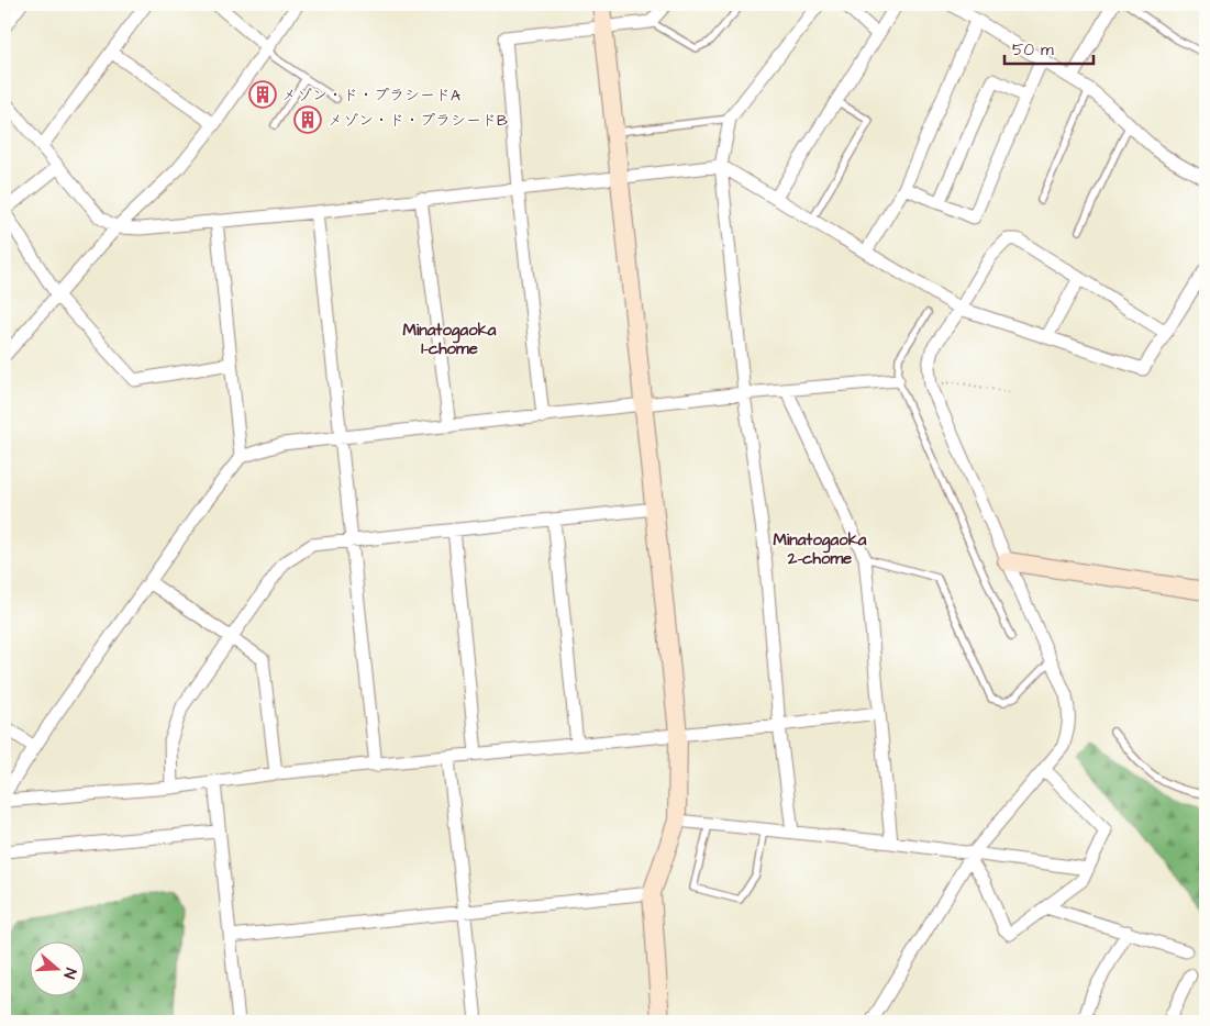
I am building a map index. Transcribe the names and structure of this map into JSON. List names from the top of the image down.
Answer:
{
  "districts": ["Minatogaoka 1-chome", "Minatogaoka 2-chome"],
  "places": {
    "building": ["メゾン・ド・プラシードA", "メゾン・ド・プラシードB"]
  },
  "scale_bar": "50 m",
  "north": "right"
}
